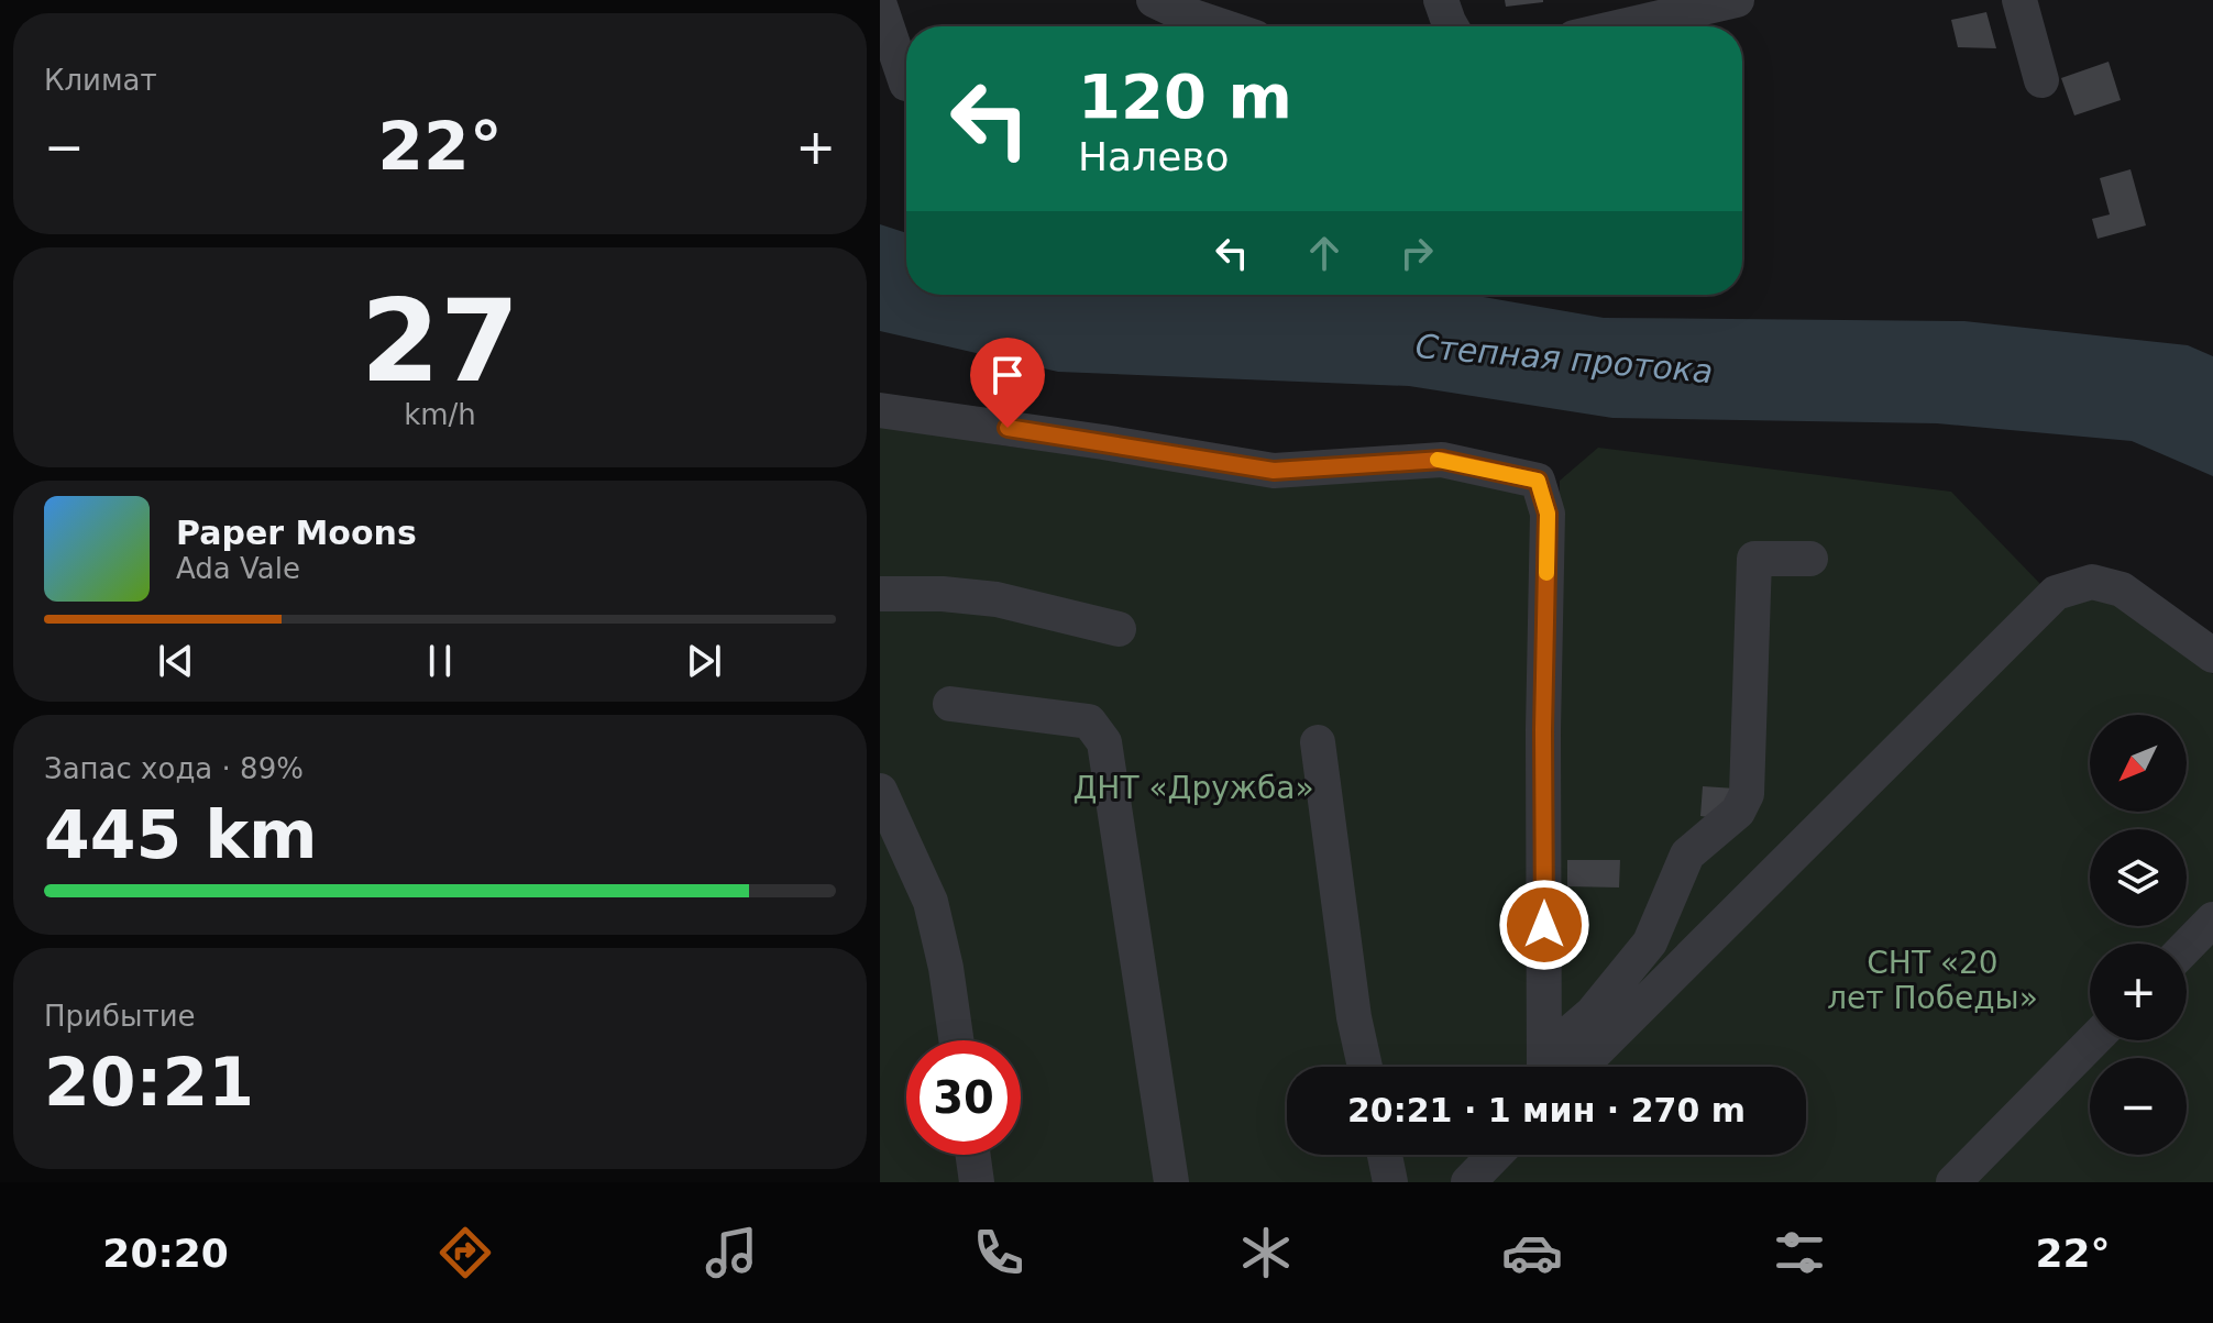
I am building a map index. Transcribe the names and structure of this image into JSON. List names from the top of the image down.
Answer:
{
  "water": ["Степная протока"],
  "parks": ["ДНТ «Дружба»", "СНТ «20 лет Победы»"],
  "north": "bottom left",
  "page": {
    "tile": [
      "Климат",
      ["27", "km/h"],
      ["Запас хода · 89%", "445 km"],
      ["Прибытие", "20:21"]
    ],
    "turn": ["120 m", "Налево"],
    "heat": ["−", "22°", "+"],
    "song": ["Paper Moons", "Ada Vale"],
    "map_buttons": ["+", "−"],
    "limit": "30",
    "trip": "20:21 · 1 мин · 270 m",
    "tabs": ["20:20", "22°"]
  }
}
